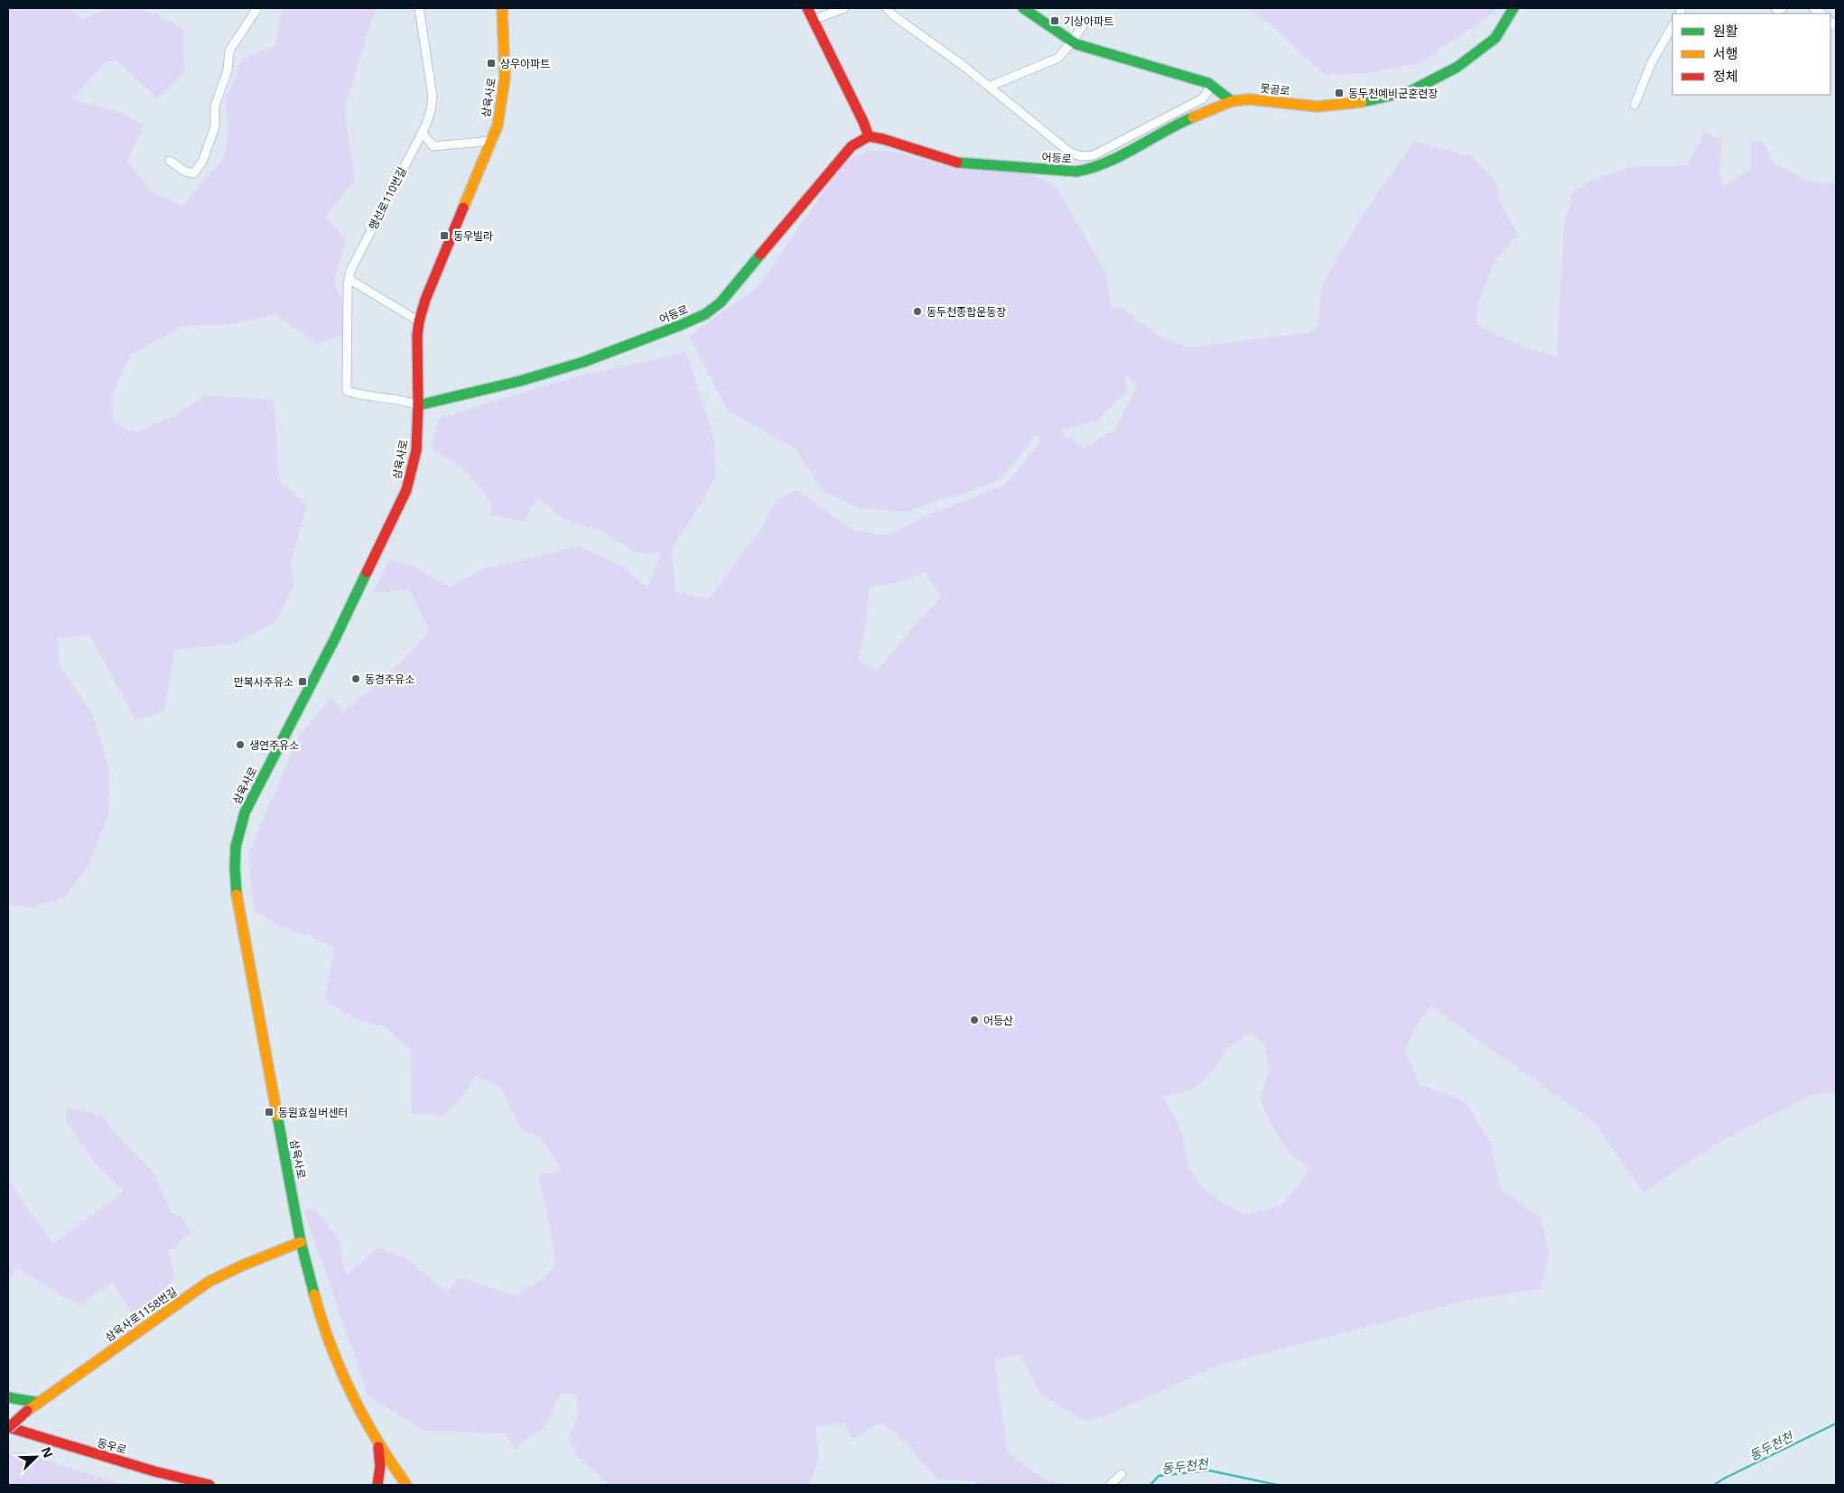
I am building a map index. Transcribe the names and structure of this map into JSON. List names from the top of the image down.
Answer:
{
  "streets": {
    "street": [
      "못골로",
      "삼육사로",
      "어등로",
      "행선로110번길",
      "삼육사로1158번길",
      "동우로"
    ]
  },
  "crossings": [
    ["못골로", "어등로"],
    ["삼육사로", "어등로"],
    ["삼육사로", "행선로110번길"],
    ["삼육사로", "삼육사로1158번길"],
    ["어등로", "행선로110번길"],
    ["삼육사로1158번길", "동우로"]
  ],
  "water": ["동두천천"],
  "places": {
    "transit": [
      "기상아파트",
      "상우아파트",
      "동두천예비군훈련장",
      "동우빌라",
      "만복사주유소",
      "동원효실버센터"
    ],
    "other": [
      "동두천종합운동장",
      "동경주유소",
      "생연주유소",
      "어등산"
    ]
  },
  "legend": ["원활", "서행", "정체"],
  "north": "top right"
}
